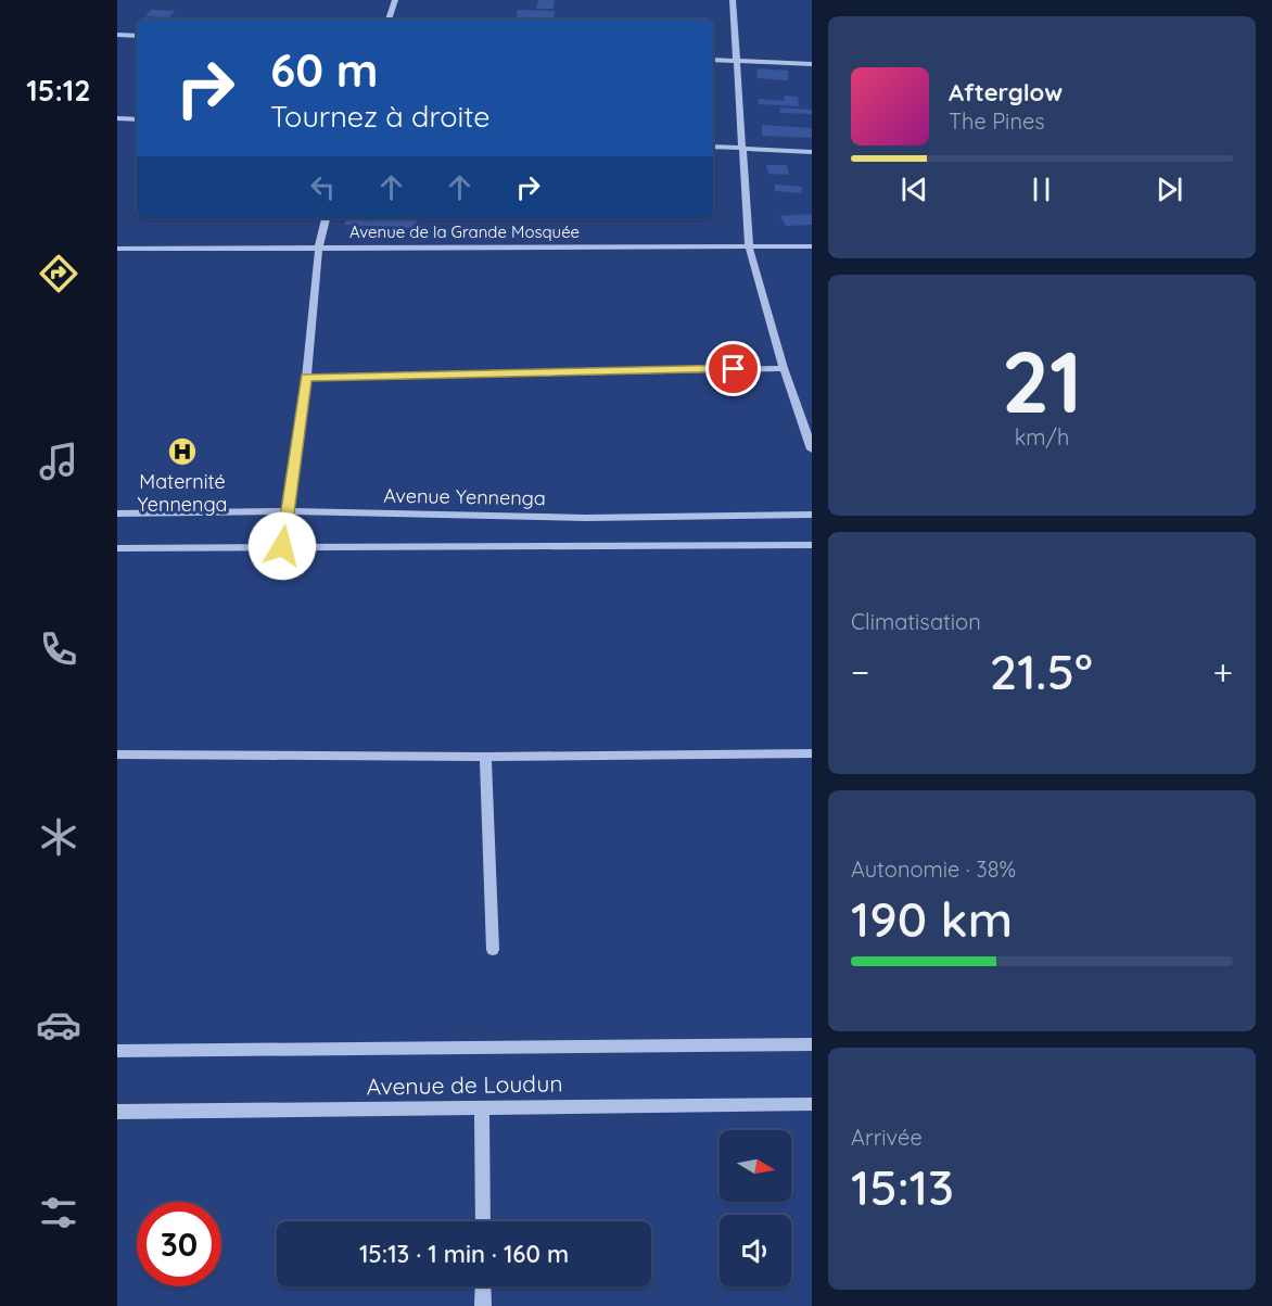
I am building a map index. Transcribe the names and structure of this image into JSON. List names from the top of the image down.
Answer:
{
  "streets": {
    "street": ["Avenue de la Grande Mosquée", "Avenue Yennenga", "Avenue de Loudun"]
  },
  "places": {
    "hospital": ["Maternité Yennenga"]
  },
  "north": "right",
  "page": {
    "tabs": "15:12",
    "turn": ["60 m", "Tournez à droite"],
    "song": ["Afterglow", "The Pines"],
    "tile": [
      ["21", "km/h"],
      "Climatisation",
      ["Autonomie · 38%", "190 km"],
      ["Arrivée", "15:13"]
    ],
    "heat": ["−", "21.5°", "+"],
    "limit": "30",
    "trip": "15:13 · 1 min · 160 m"
  }
}
